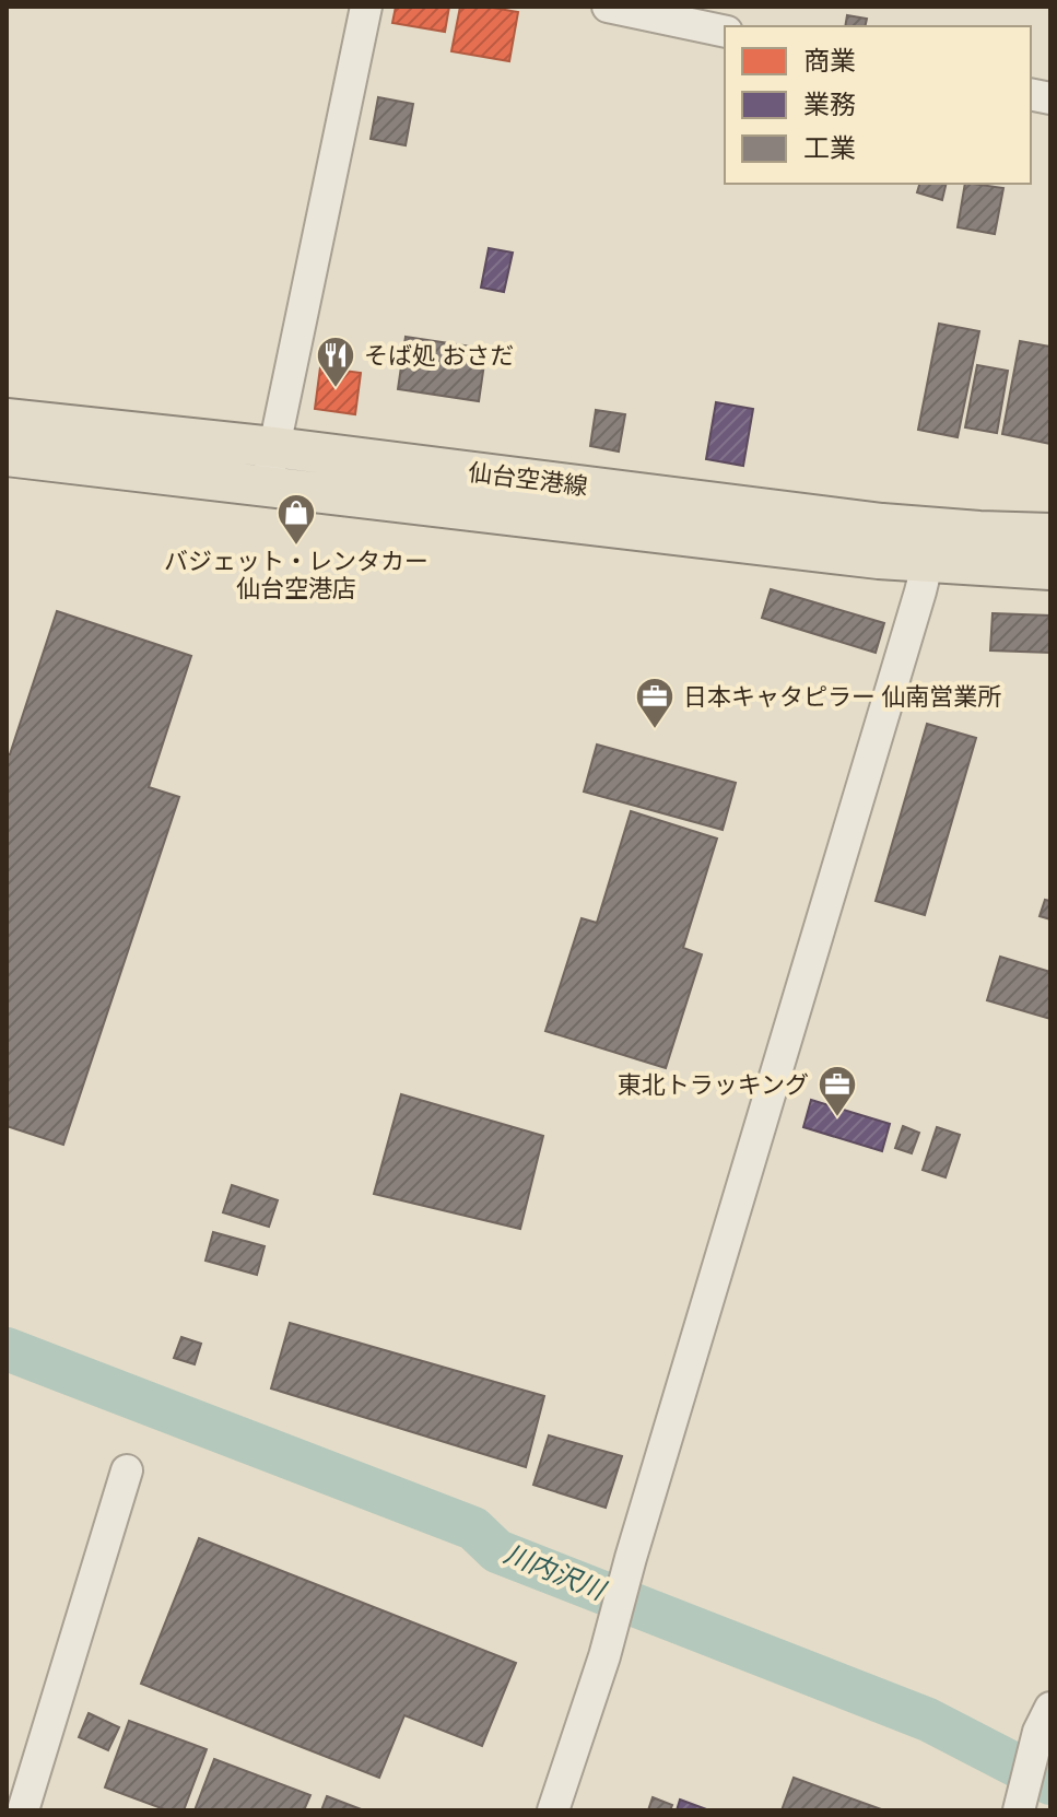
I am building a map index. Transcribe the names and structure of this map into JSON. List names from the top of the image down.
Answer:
{
  "streets": {
    "main road": ["仙台空港線"]
  },
  "water": ["川内沢川"],
  "places": {
    "restaurant": ["そば処 おさだ"],
    "shop": ["バジェット・レンタカー 仙台空港店"],
    "office": ["日本キャタピラー 仙南営業所", "東北トラッキング"]
  },
  "legend": ["商業", "業務", "工業"]
}
